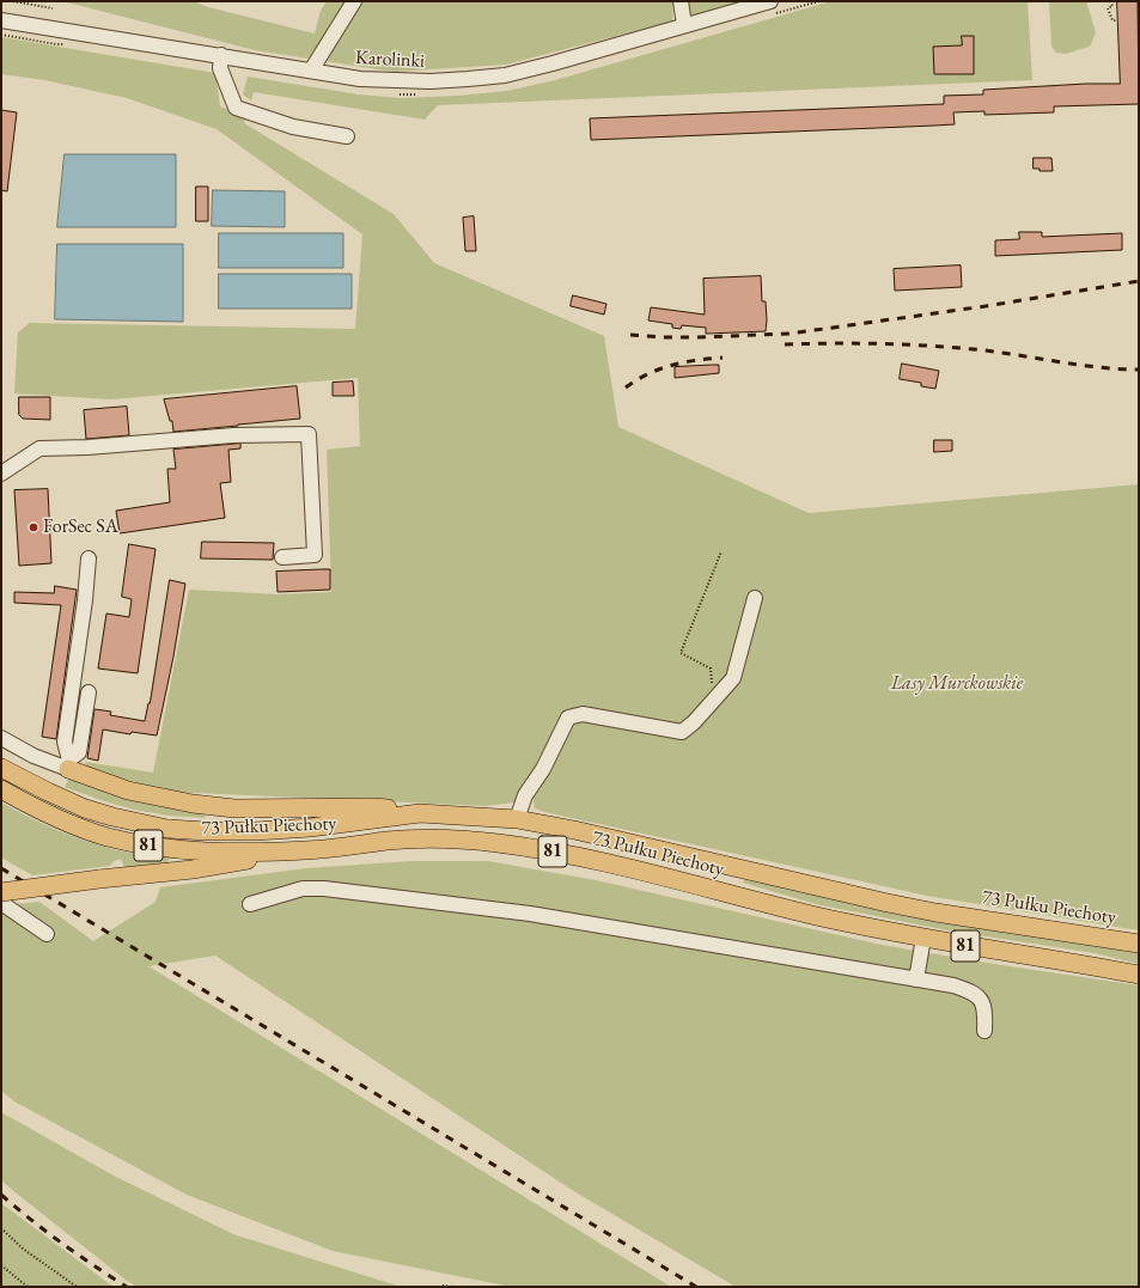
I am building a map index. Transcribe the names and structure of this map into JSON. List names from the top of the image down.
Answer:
{
  "streets": {
    "main road": ["73 Pułku Piechoty", "81"],
    "street": ["Karolinki"]
  },
  "parks": ["Lasy Murckowskie"],
  "places": ["ForSec SA"]
}
